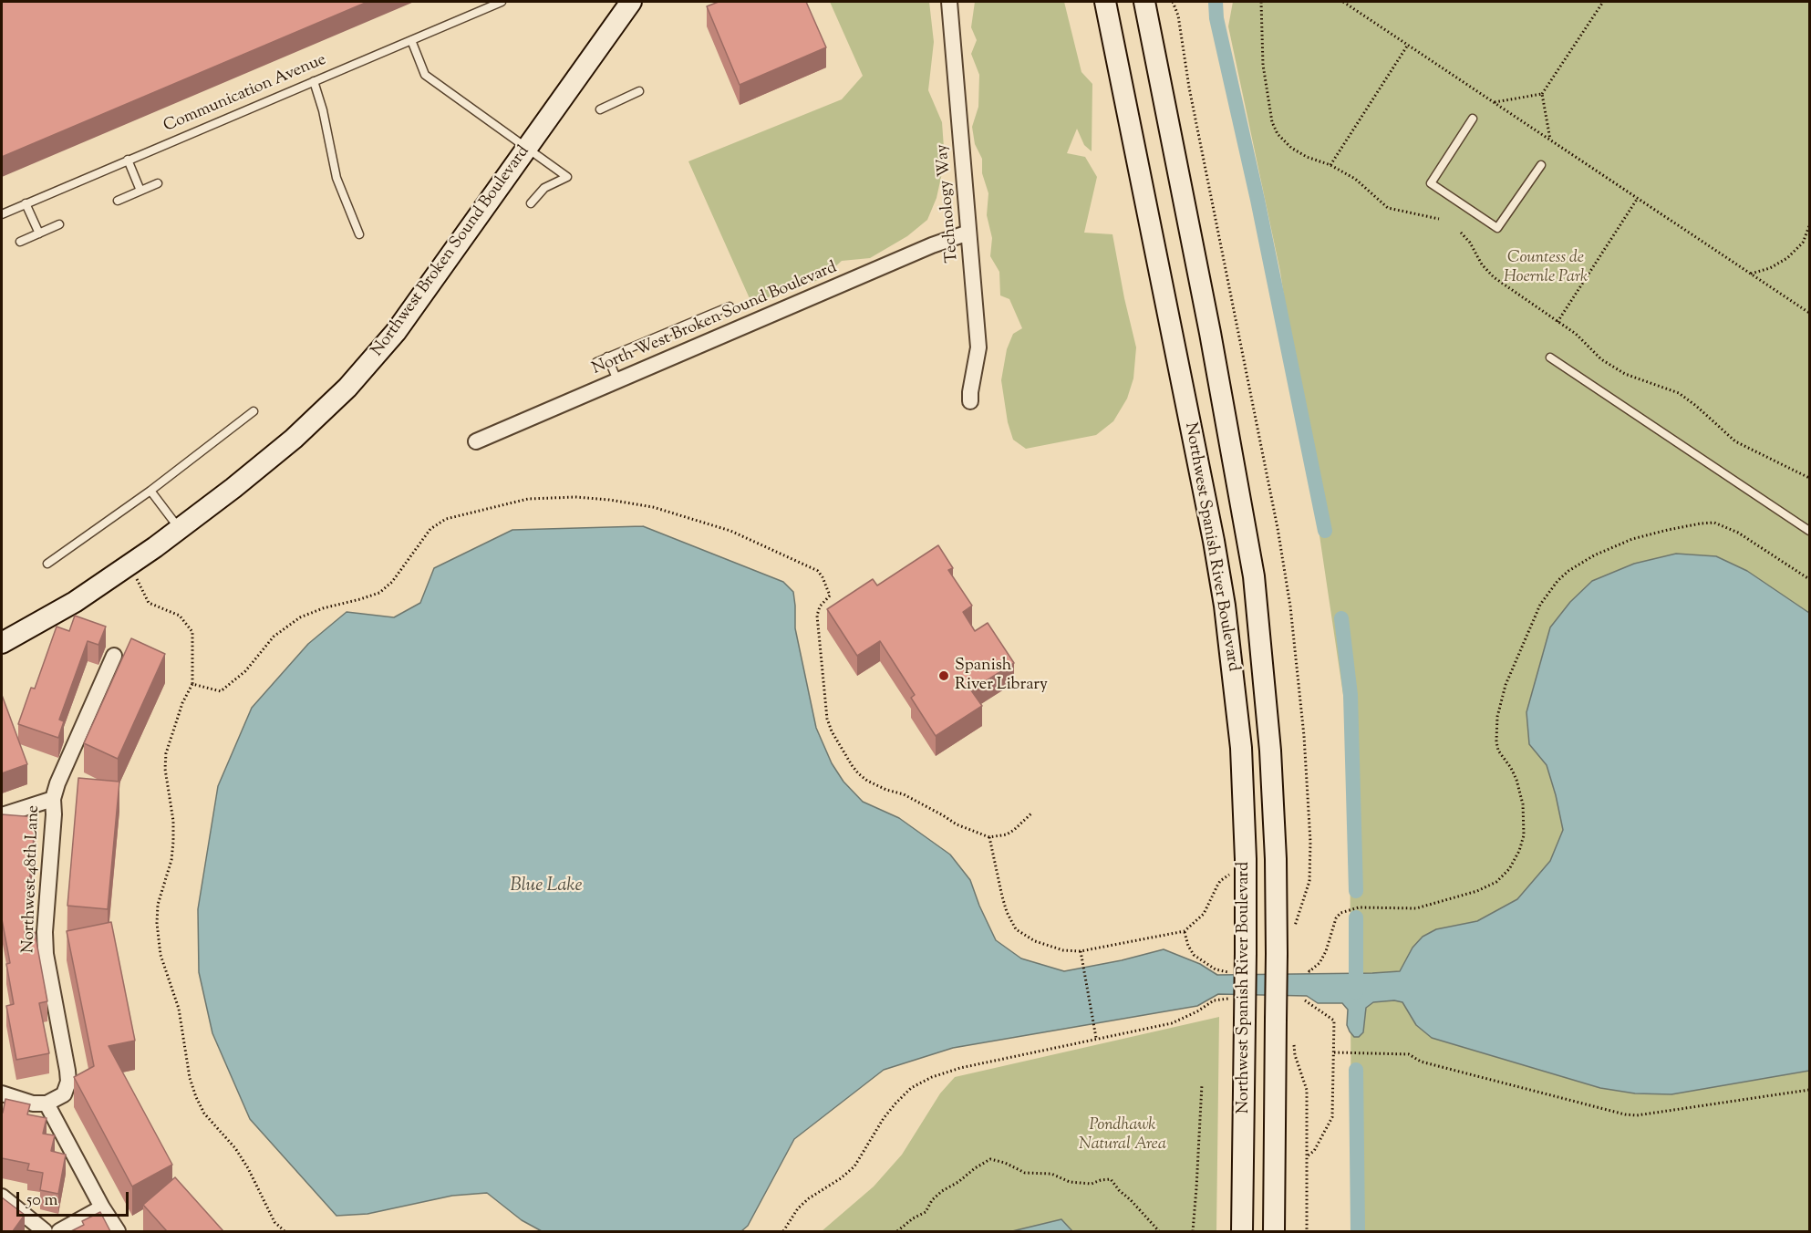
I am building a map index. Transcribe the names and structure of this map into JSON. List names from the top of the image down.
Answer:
{
  "streets": {
    "main road": ["Northwest Broken Sound Boulevard", "Northwest Spanish River Boulevard"],
    "street": ["Technology Way", "North West Broken Sound Boulevard", "Northwest 48th Lane"],
    "lane": ["Communication Avenue"]
  },
  "crossings": [
    ["Technology Way", "North West Broken Sound Boulevard"]
  ],
  "water": ["Blue Lake"],
  "parks": ["Countess de Hoernle Park", "Pondhawk Natural Area"],
  "places": ["Spanish River Library"],
  "scale_bar": "50 m"
}
